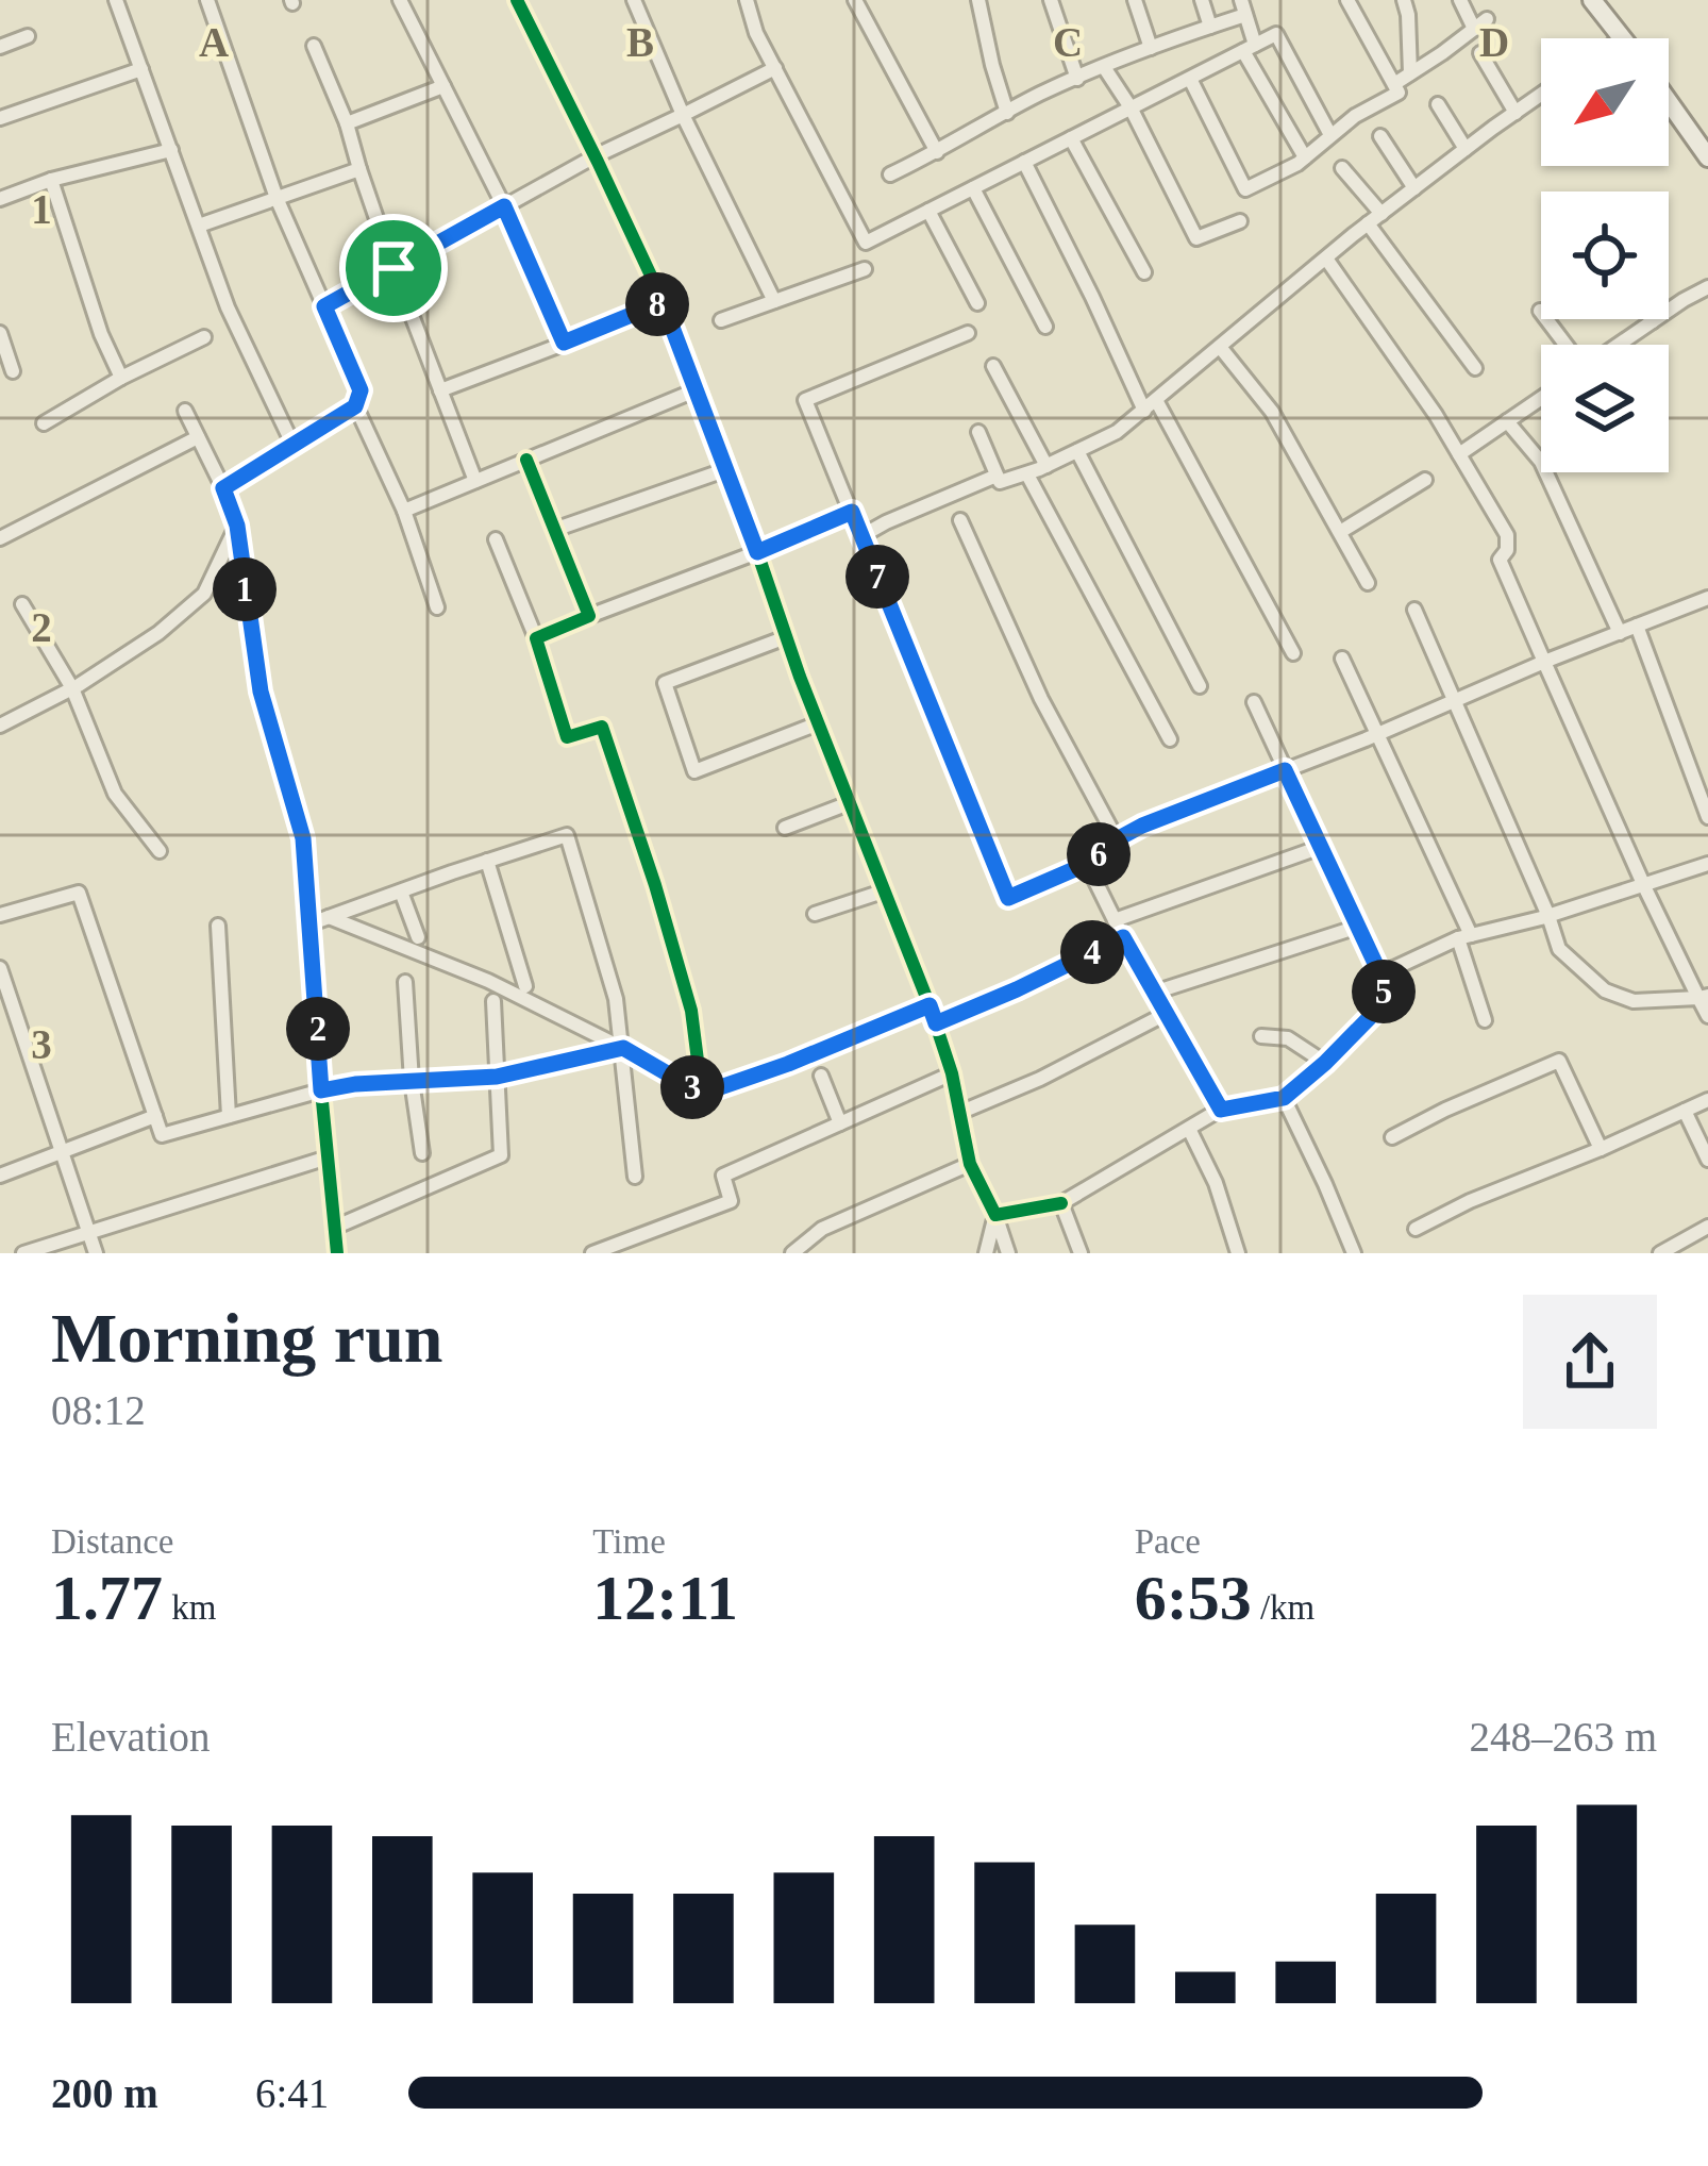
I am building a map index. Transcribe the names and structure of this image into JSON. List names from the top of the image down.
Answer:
{
  "north": "bottom left",
  "page": {
    "pins": [
      "8",
      "7",
      "1",
      "6",
      "4",
      "5",
      "2",
      "3"
    ],
    "heading": ["Morning run", "08:12"],
    "stats": [
      ["Distance", "1.77 km"],
      ["Time", "12:11"],
      ["Pace", "6:53 /km"]
    ],
    "chart": ["Elevation", "248–263 m"],
    "list": [
      {
        "name": "200 m",
        "note": "6:41"
      }
    ]
  },
  "grid": {
    "columns": [
      "A",
      "B",
      "C",
      "D"
    ],
    "rows": ["1", "2", "3"]
  }
}
